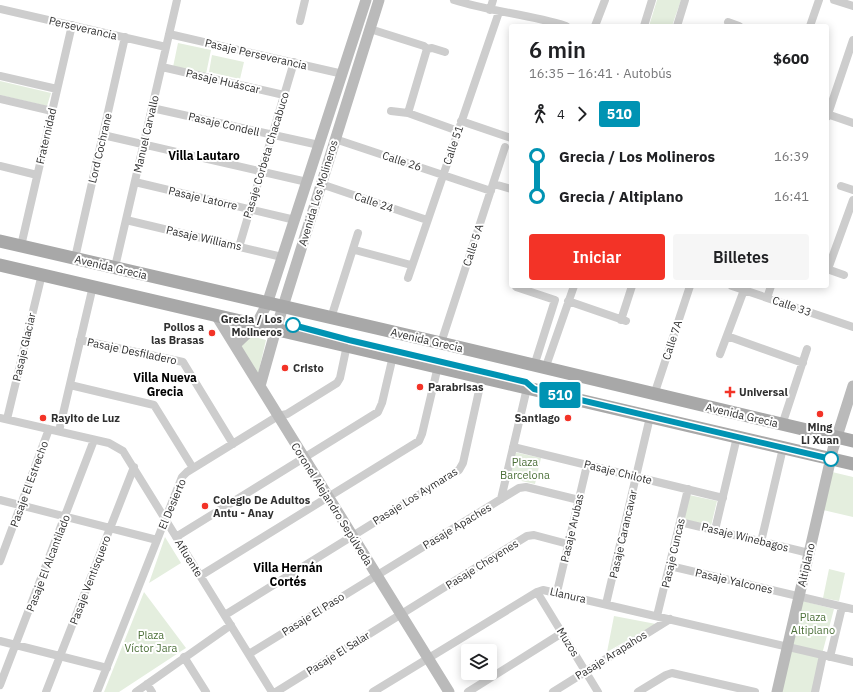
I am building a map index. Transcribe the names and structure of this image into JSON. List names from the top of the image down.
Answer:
{
  "streets": {
    "main road": ["Avenida Grecia"],
    "street": [
      "Perseverancia",
      "Pasaje Perseverancia",
      "Pasaje Huáscar",
      "Pasaje Condell",
      "Manuel Carvallo",
      "Fraternidad",
      "Calle 51",
      "Lord Cochrane",
      "Pasaje Corbeta Chacabuco",
      "Calle 26",
      "Avenida Los Molineros",
      "Pasaje Latorre",
      "Calle 24",
      "Pasaje Williams",
      "Calle 5 A",
      "Calle 33",
      "Calle 7A",
      "Pasaje Glaciar",
      "Pasaje Desfiladero",
      "Pasaje Chilote",
      "Pasaje El Estrecho",
      "Pasaje Los Aymaras",
      "El Desierto",
      "Coronel Alejandro Sepúlveda",
      "Pasaje Apaches",
      "Pasaje Arubas",
      "Pasaje Carancavar",
      "Pasaje Winebagos",
      "Pasaje Cuncas",
      "Afluente",
      "Pasaje El Alcantilado",
      "Pasaje Cheyenes",
      "Altiplano",
      "Pasaje Ventisquero",
      "Pasaje Yalcones",
      "Llanura",
      "Pasaje El Paso",
      "Muzos",
      "Pasaje El Salar",
      "Pasaje Arapahos"
    ]
  },
  "crossings": [
    ["Perseverancia", "Manuel Carvallo"],
    ["Perseverancia", "Fraternidad"],
    ["Perseverancia", "Lord Cochrane"],
    ["Pasaje Perseverancia", "Manuel Carvallo"],
    ["Pasaje Perseverancia", "Pasaje Corbeta Chacabuco"],
    ["Pasaje Perseverancia", "Avenida Los Molineros"],
    ["Pasaje Huáscar", "Manuel Carvallo"],
    ["Pasaje Huáscar", "Pasaje Corbeta Chacabuco"],
    ["Pasaje Condell", "Manuel Carvallo"],
    ["Pasaje Condell", "Pasaje Corbeta Chacabuco"],
    ["Pasaje Condell", "Avenida Los Molineros"],
    ["Manuel Carvallo", "Pasaje Latorre"],
    ["Manuel Carvallo", "Pasaje Williams"],
    ["Manuel Carvallo", "Avenida Grecia"],
    ["Fraternidad", "Avenida Grecia"],
    ["Calle 51", "Calle 26"],
    ["Calle 51", "Calle 24"],
    ["Lord Cochrane", "Avenida Grecia"],
    ["Pasaje Corbeta Chacabuco", "Pasaje Latorre"],
    ["Pasaje Corbeta Chacabuco", "Pasaje Williams"],
    ["Calle 26", "Avenida Los Molineros"],
    ["Calle 26", "Calle 5 A"],
    ["Avenida Los Molineros", "Pasaje Latorre"],
    ["Avenida Los Molineros", "Calle 24"],
    ["Avenida Los Molineros", "Pasaje Williams"],
    ["Avenida Los Molineros", "Avenida Grecia"],
    ["Avenida Los Molineros", "Coronel Alejandro Sepúlveda"],
    ["Calle 5 A", "Avenida Grecia"],
    ["Avenida Grecia", "Calle 7A"],
    ["Avenida Grecia", "Pasaje Glaciar"],
    ["Avenida Grecia", "Pasaje El Estrecho"],
    ["Avenida Grecia", "Pasaje Los Aymaras"],
    ["Avenida Grecia", "El Desierto"],
    ["Avenida Grecia", "Coronel Alejandro Sepúlveda"],
    ["Avenida Grecia", "Pasaje Apaches"],
    ["Avenida Grecia", "Pasaje Carancavar"],
    ["Avenida Grecia", "Altiplano"],
    ["Pasaje Glaciar", "Afluente"],
    ["Pasaje Desfiladero", "Pasaje El Estrecho"],
    ["Pasaje Desfiladero", "El Desierto"],
    ["Pasaje Chilote", "Pasaje Apaches"],
    ["Pasaje Chilote", "Pasaje Arubas"],
    ["Pasaje Chilote", "Pasaje Carancavar"],
    ["Pasaje Chilote", "Pasaje Cuncas"],
    ["Pasaje El Estrecho", "Afluente"],
    ["Pasaje Los Aymaras", "Coronel Alejandro Sepúlveda"],
    ["Pasaje Los Aymaras", "Afluente"],
    ["El Desierto", "Coronel Alejandro Sepúlveda"],
    ["El Desierto", "Afluente"],
    ["Coronel Alejandro Sepúlveda", "Pasaje Apaches"],
    ["Coronel Alejandro Sepúlveda", "Pasaje Cheyenes"],
    ["Coronel Alejandro Sepúlveda", "Llanura"],
    ["Coronel Alejandro Sepúlveda", "Pasaje El Paso"],
    ["Coronel Alejandro Sepúlveda", "Pasaje El Salar"],
    ["Pasaje Apaches", "Pasaje El Paso"],
    ["Pasaje Arubas", "Pasaje Cheyenes"],
    ["Pasaje Arubas", "Llanura"],
    ["Pasaje Carancavar", "Llanura"],
    ["Pasaje Winebagos", "Pasaje Cuncas"],
    ["Pasaje Winebagos", "Altiplano"],
    ["Pasaje Cuncas", "Pasaje Yalcones"],
    ["Pasaje Cuncas", "Llanura"],
    ["Afluente", "Pasaje El Alcantilado"],
    ["Afluente", "Pasaje Ventisquero"],
    ["Afluente", "Pasaje El Paso"],
    ["Pasaje Cheyenes", "Pasaje El Salar"],
    ["Altiplano", "Pasaje Yalcones"],
    ["Altiplano", "Llanura"],
    ["Llanura", "Muzos"],
    ["Llanura", "Pasaje Arapahos"],
    ["Muzos", "Pasaje Arapahos"]
  ],
  "districts": ["Villa Lautaro", "Villa Nueva Grecia", "Villa Hernán Cortés"],
  "parks": ["Plaza Barcelona", "Plaza Altiplano", "Plaza Víctor Jara"],
  "places": {
    "other": [
      "Grecia / Los Molineros",
      "Pollos a las Brasas",
      "Cristo",
      "Parabrisas",
      "Ming Li Xuan",
      "Rayito de Luz",
      "Santiago",
      "Colegio De Adultos Antu - Anay"
    ],
    "health": ["Universal"]
  },
  "lines": ["bus line 510"],
  "page": {
    "on_map": "510",
    "heading": ["6 min", "16:35 – 16:41 · Autobús", "$600"],
    "legs": ["4", "510"],
    "list": [
      {
        "name": "Grecia / Los Molineros",
        "value": "16:39"
      },
      {
        "name": "Grecia / Altiplano",
        "value": "16:41"
      }
    ],
    "buttons": ["Iniciar", "Billetes"]
  }
}
